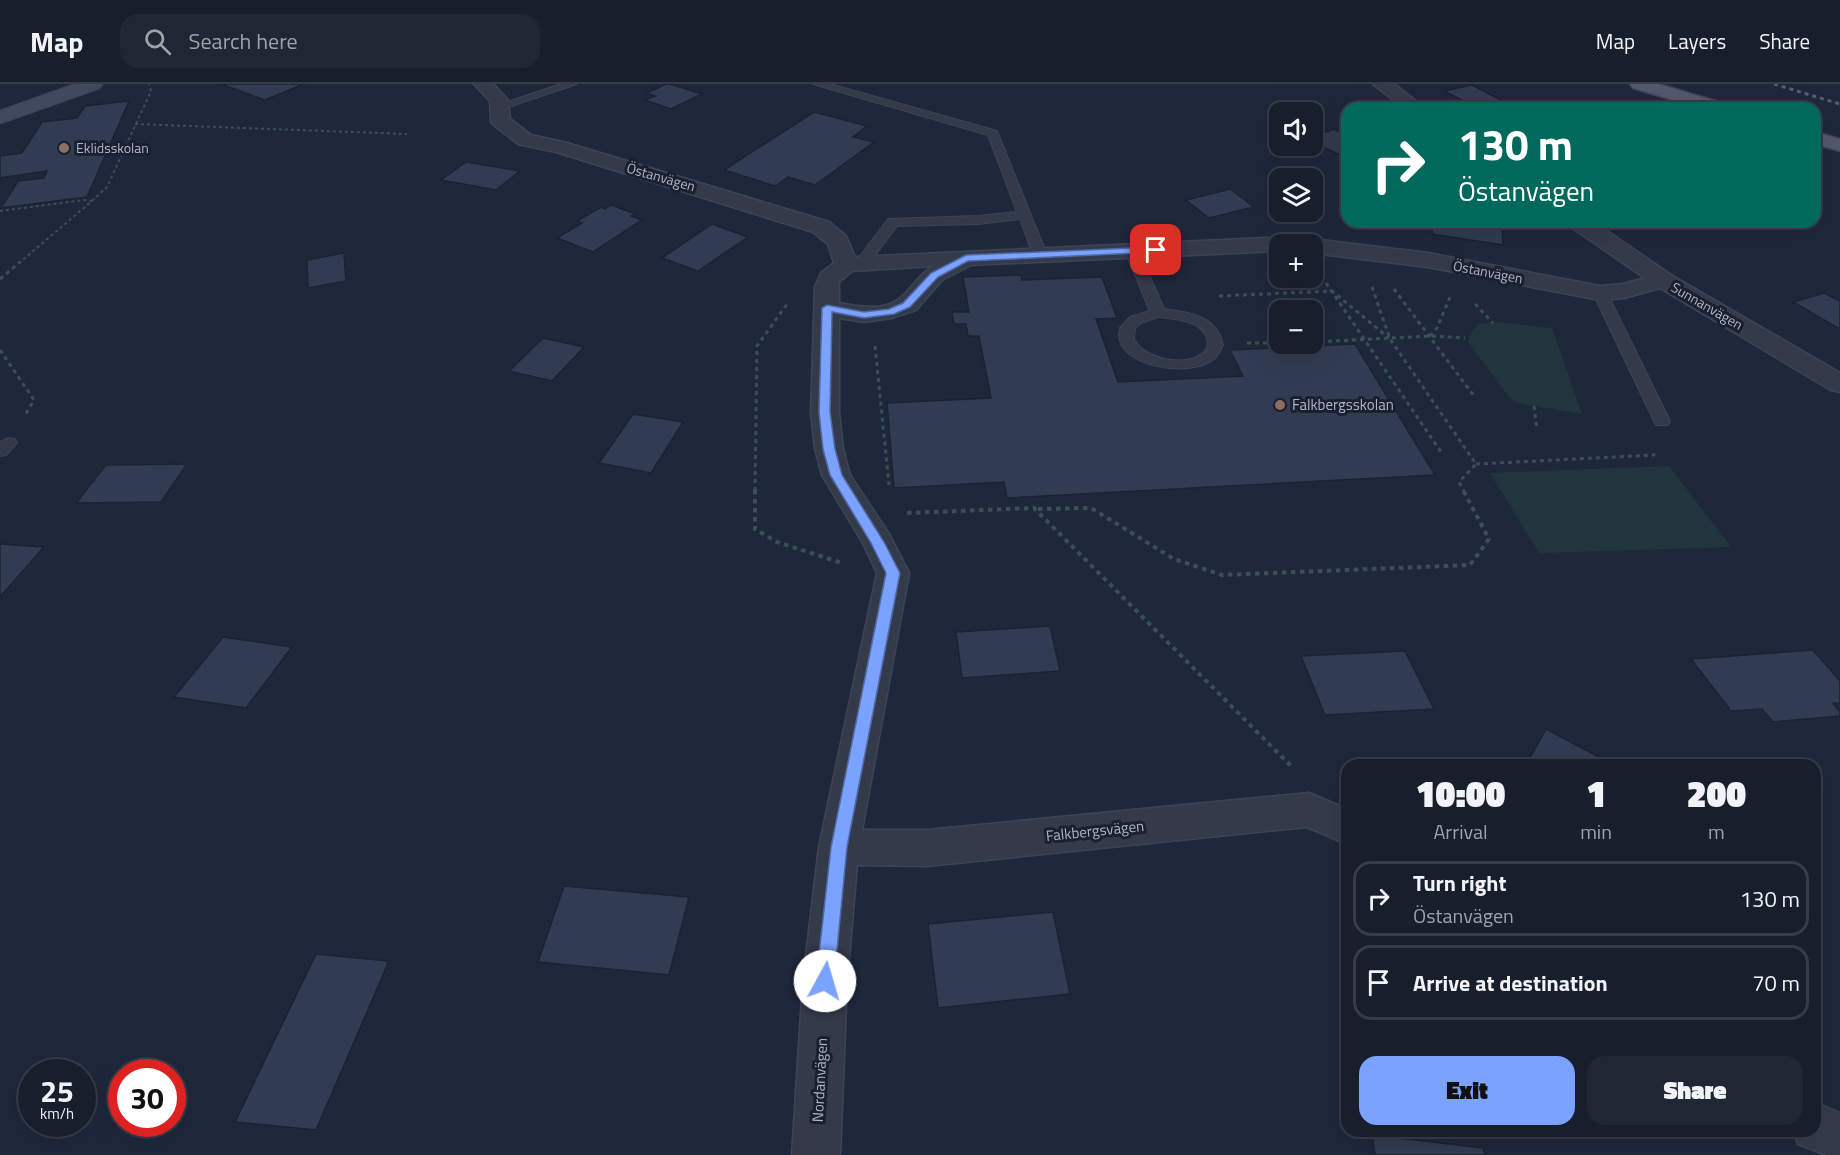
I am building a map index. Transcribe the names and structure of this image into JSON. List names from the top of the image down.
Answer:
{
  "streets": {
    "street": [
      "Östanvägen",
      "Sunnanvägen",
      "Falkbergsvägen",
      "Nordanvägen"
    ]
  },
  "crossings": [
    ["Östanvägen", "Sunnanvägen"],
    ["Falkbergsvägen", "Nordanvägen"]
  ],
  "places": ["Eklidsskolan", "Falkbergsskolan"],
  "page": {
    "header": "Map",
    "search": "Search here",
    "nav": ["Map", "Layers", "Share"],
    "map_buttons": ["+", "−"],
    "turn": ["130 m", "Östanvägen"],
    "eta": [
      "10:00",
      "Arrival",
      "1",
      "min",
      "200",
      "m"
    ],
    "list": [
      {
        "name": "Turn right",
        "note": "Östanvägen",
        "value": "130 m"
      },
      {
        "name": "Arrive at destination",
        "value": "70 m"
      }
    ],
    "buttons": ["Exit", "Share"],
    "speed": "25 km/h",
    "limit": "30"
  }
}
